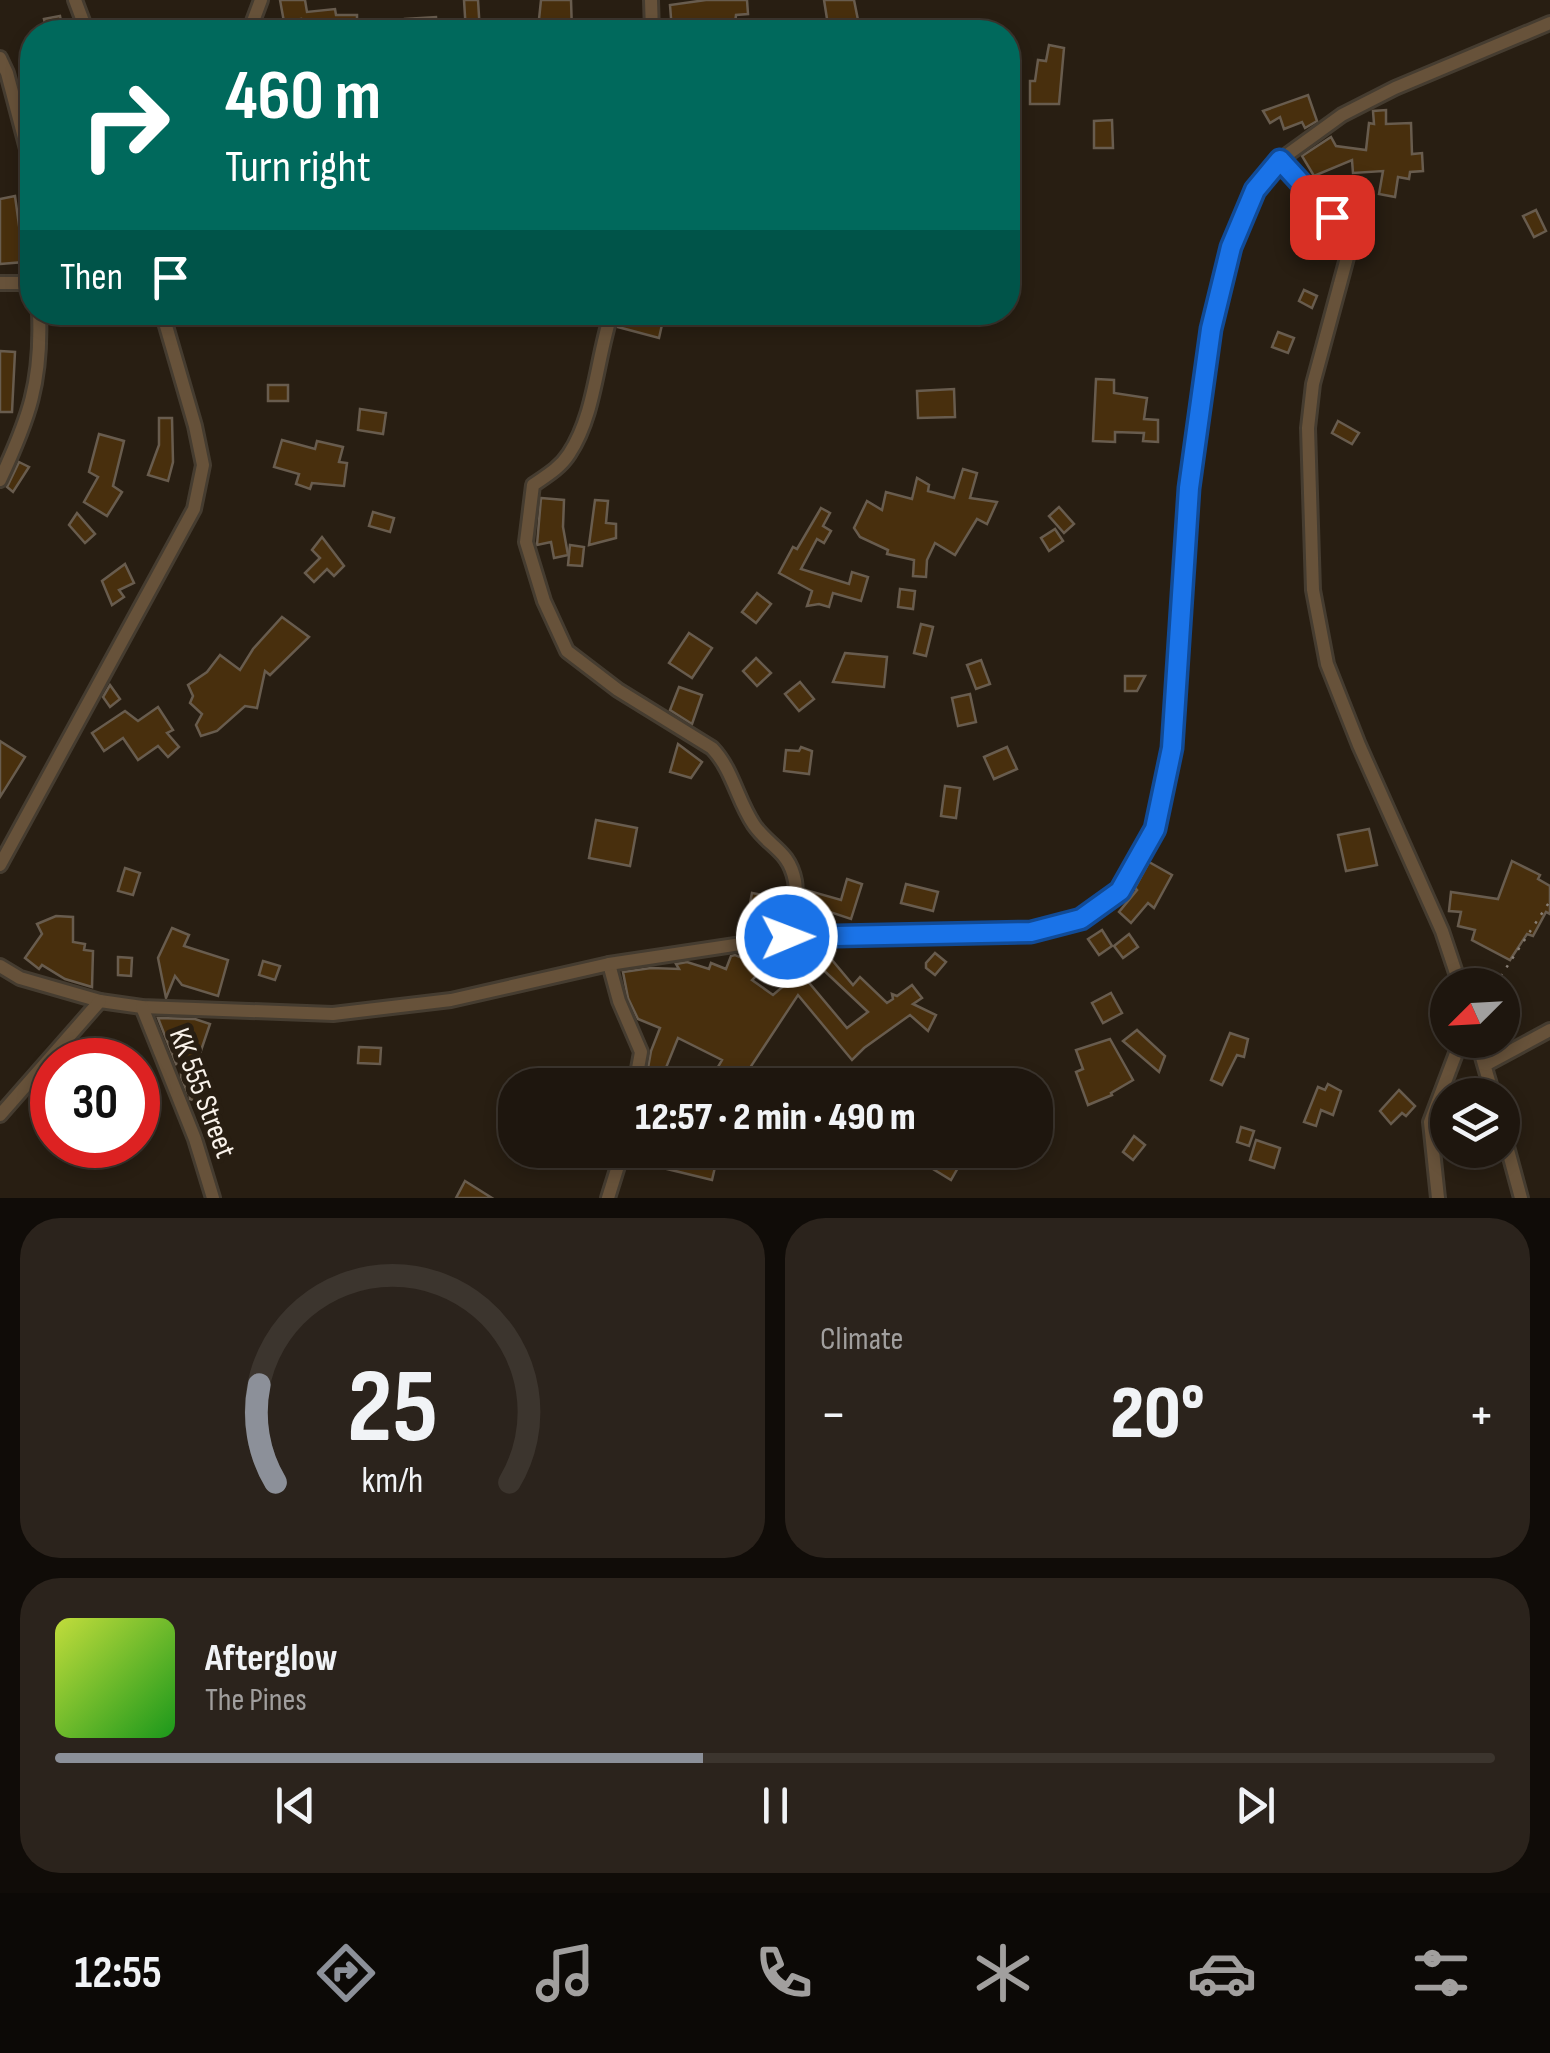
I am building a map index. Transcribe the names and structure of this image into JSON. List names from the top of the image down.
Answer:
{
  "streets": {
    "street": ["KK 555 Street"]
  },
  "north": "bottom left",
  "page": {
    "turn": ["460 m", "Turn right"],
    "then": "Then",
    "limit": "30",
    "trip": "12:57 · 2 min · 490 m",
    "tile": "Climate",
    "heat": ["−", "20°", "+"],
    "song": ["Afterglow", "The Pines"],
    "tabs": "12:55",
    "gauge": ["25", "km/h"]
  }
}
